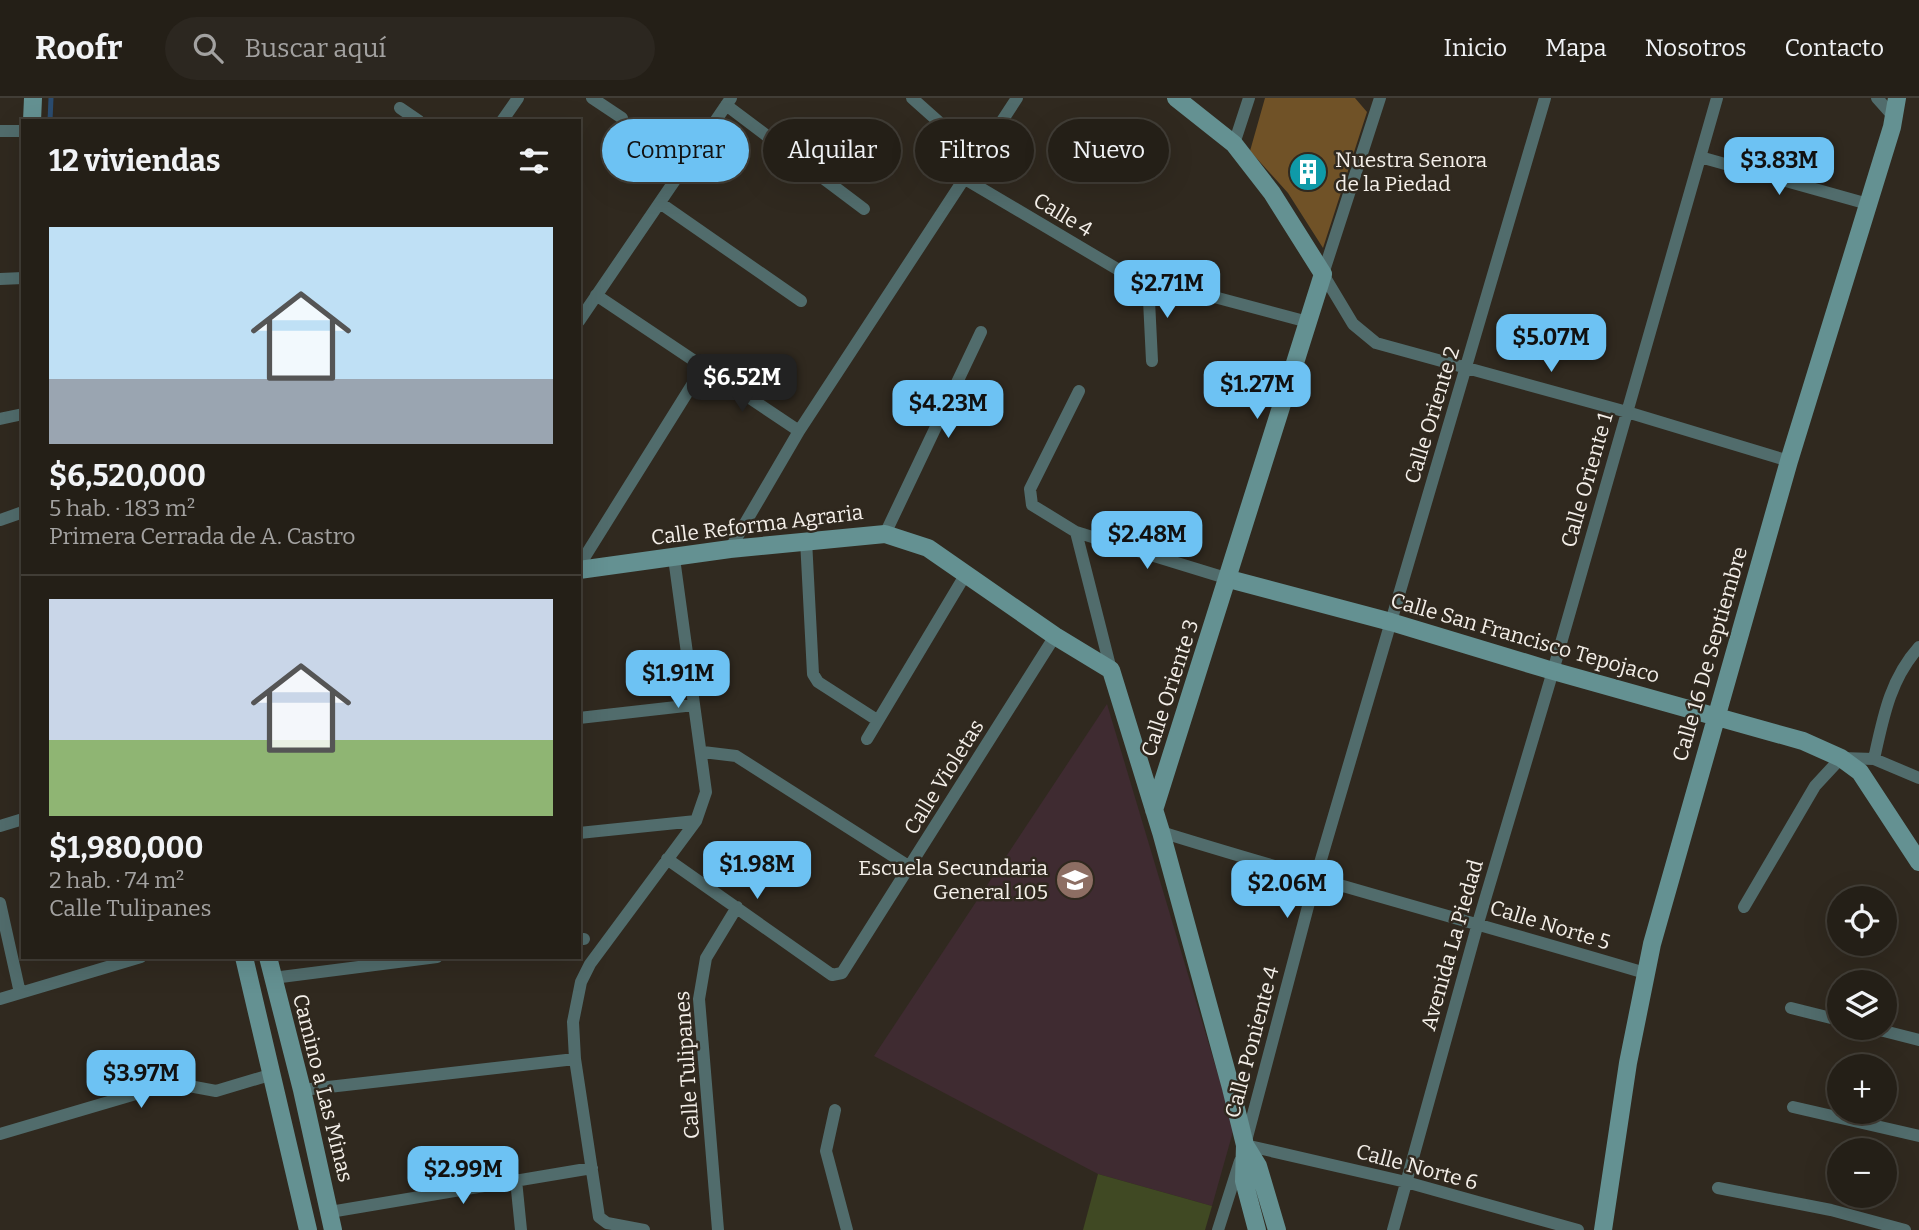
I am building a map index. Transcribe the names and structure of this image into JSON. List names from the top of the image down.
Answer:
{
  "streets": {
    "main road": [
      "Calle Reforma Agraria",
      "Calle San Francisco Tepojaco",
      "Calle 16 De Septiembre",
      "Calle Oriente 3",
      "Camino a Las Minas"
    ],
    "street": [
      "Calle 4",
      "Calle Oriente 2",
      "Calle Oriente 1",
      "Calle Violetas",
      "Calle Norte 5",
      "Avenida La Piedad",
      "Calle Poniente 4",
      "Calle Tulipanes",
      "Calle Norte 6"
    ]
  },
  "crossings": [
    ["Calle 4", "Calle Oriente 3"],
    ["Calle Oriente 2", "Calle San Francisco Tepojaco"],
    ["Calle Oriente 2", "Calle Poniente 4"],
    ["Calle Oriente 1", "Calle San Francisco Tepojaco"],
    ["Calle Oriente 1", "Avenida La Piedad"],
    ["Calle Reforma Agraria", "Calle Violetas"],
    ["Calle San Francisco Tepojaco", "Calle 16 De Septiembre"],
    ["Calle San Francisco Tepojaco", "Calle Oriente 3"],
    ["Calle San Francisco Tepojaco", "Avenida La Piedad"],
    ["Calle San Francisco Tepojaco", "Calle Poniente 4"],
    ["Calle 16 De Septiembre", "Calle Norte 5"],
    ["Calle Violetas", "Calle Tulipanes"],
    ["Calle Norte 5", "Avenida La Piedad"],
    ["Calle Norte 5", "Calle Poniente 4"],
    ["Avenida La Piedad", "Calle Norte 6"],
    ["Calle Poniente 4", "Calle Norte 6"]
  ],
  "places": {
    "building": ["Nuestra Senora de la Piedad"],
    "school or university": ["Escuela Secundaria General 105"]
  },
  "page": {
    "header": "Roofr",
    "search": "Buscar aquí",
    "nav": [
      "Inicio",
      "Mapa",
      "Nosotros",
      "Contacto"
    ],
    "chip": [
      "Comprar",
      "Alquilar",
      "Filtros",
      "Nuevo"
    ],
    "heading": "12 viviendas",
    "price": [
      "$3.83M",
      "$2.71M",
      "$5.07M",
      "$6.52M",
      "$1.27M",
      "$4.23M",
      "$2.48M",
      "$1.91M",
      "$1.98M",
      "$2.06M",
      "$3.97M",
      "$2.99M"
    ],
    "list": [
      {
        "name": "$6,520,000",
        "note": "5 hab. · 183 m² · Primera Cerrada de A. Castro"
      },
      {
        "name": "$1,980,000",
        "note": "2 hab. · 74 m² · Calle Tulipanes"
      }
    ],
    "map_buttons": ["+", "−"]
  }
}
